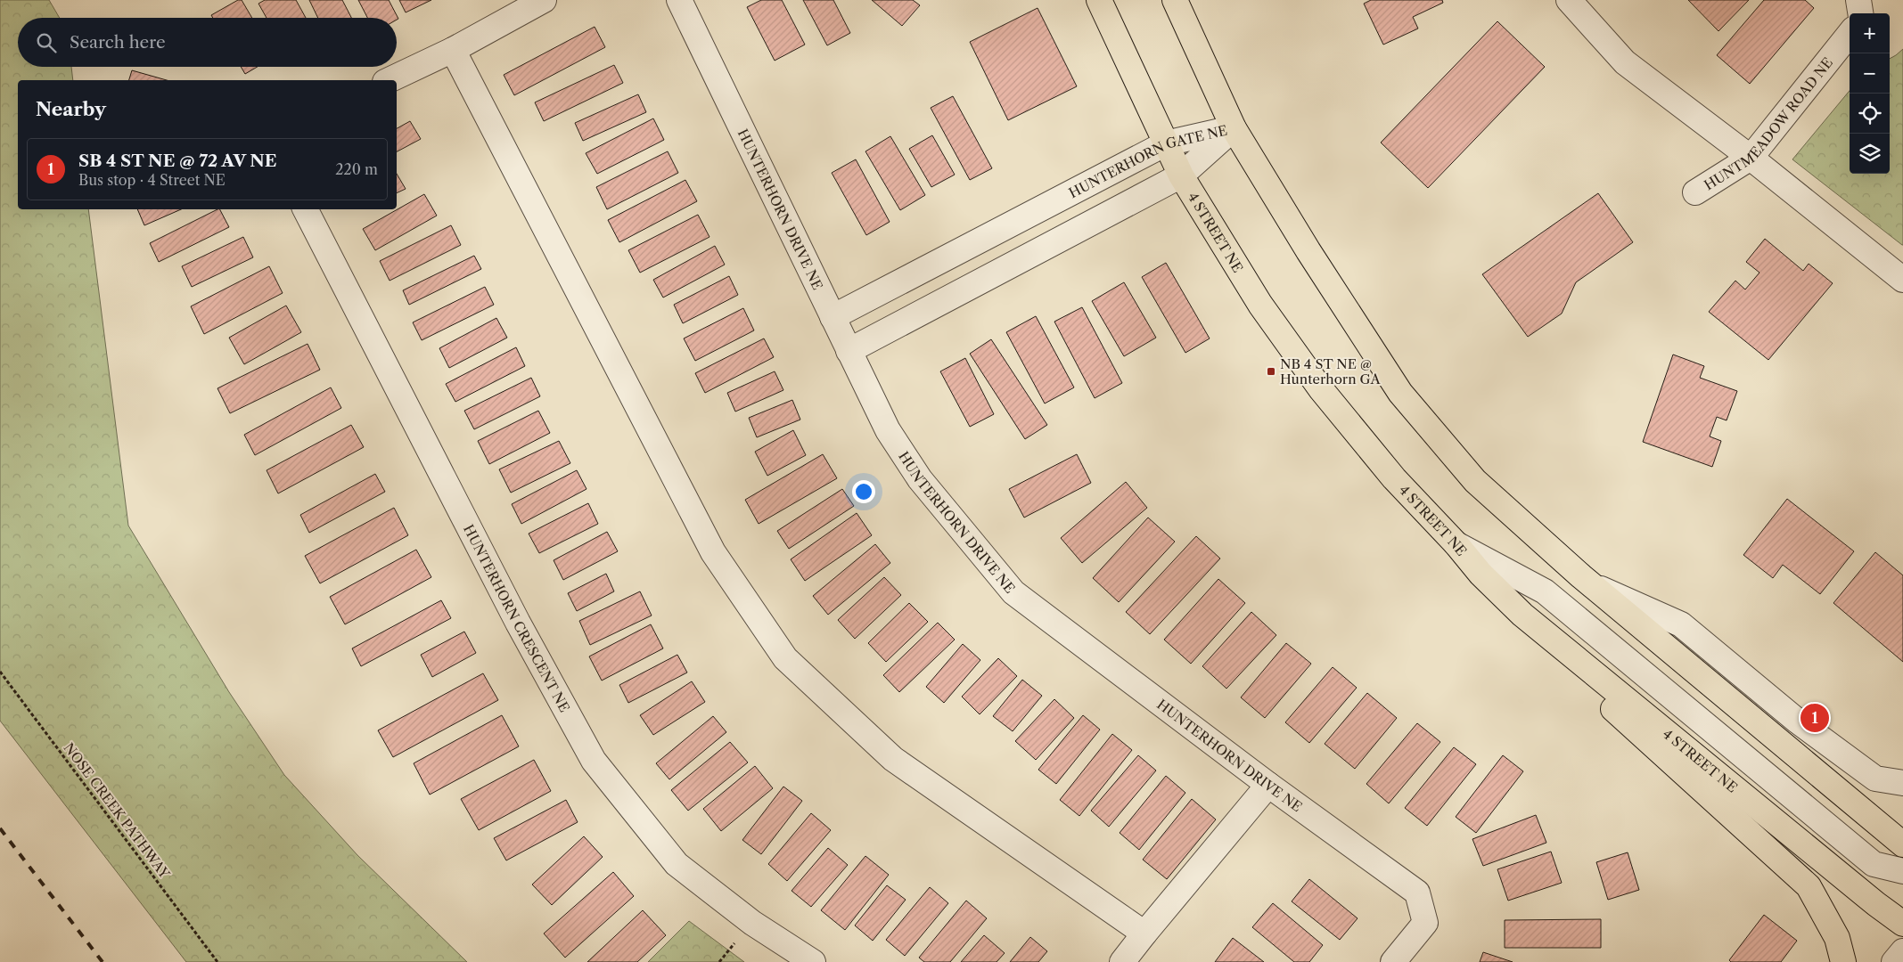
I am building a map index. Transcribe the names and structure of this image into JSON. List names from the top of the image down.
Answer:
{
  "streets": {
    "main road": ["4 STREET NE"],
    "street": [
      "HUNTMEADOW ROAD NE",
      "HUNTERHORN GATE NE",
      "HUNTERHORN DRIVE NE",
      "HUNTERHORN CRESCENT NE"
    ],
    "path": ["NOSE CREEK PATHWAY"]
  },
  "crossings": [
    ["HUNTERHORN GATE NE", "HUNTERHORN DRIVE NE"],
    ["HUNTERHORN GATE NE", "4 STREET NE"]
  ],
  "places": {
    "transit": ["NB 4 ST NE @ Hunterhorn GA"]
  },
  "page": {
    "map_buttons": ["+", "−"],
    "search": "Search here",
    "heading": "Nearby",
    "list": [
      {
        "mark": "1",
        "name": "SB 4 ST NE @ 72 AV NE",
        "note": "Bus stop · 4 Street NE",
        "value": "220 m"
      }
    ],
    "pins": "1"
  }
}
